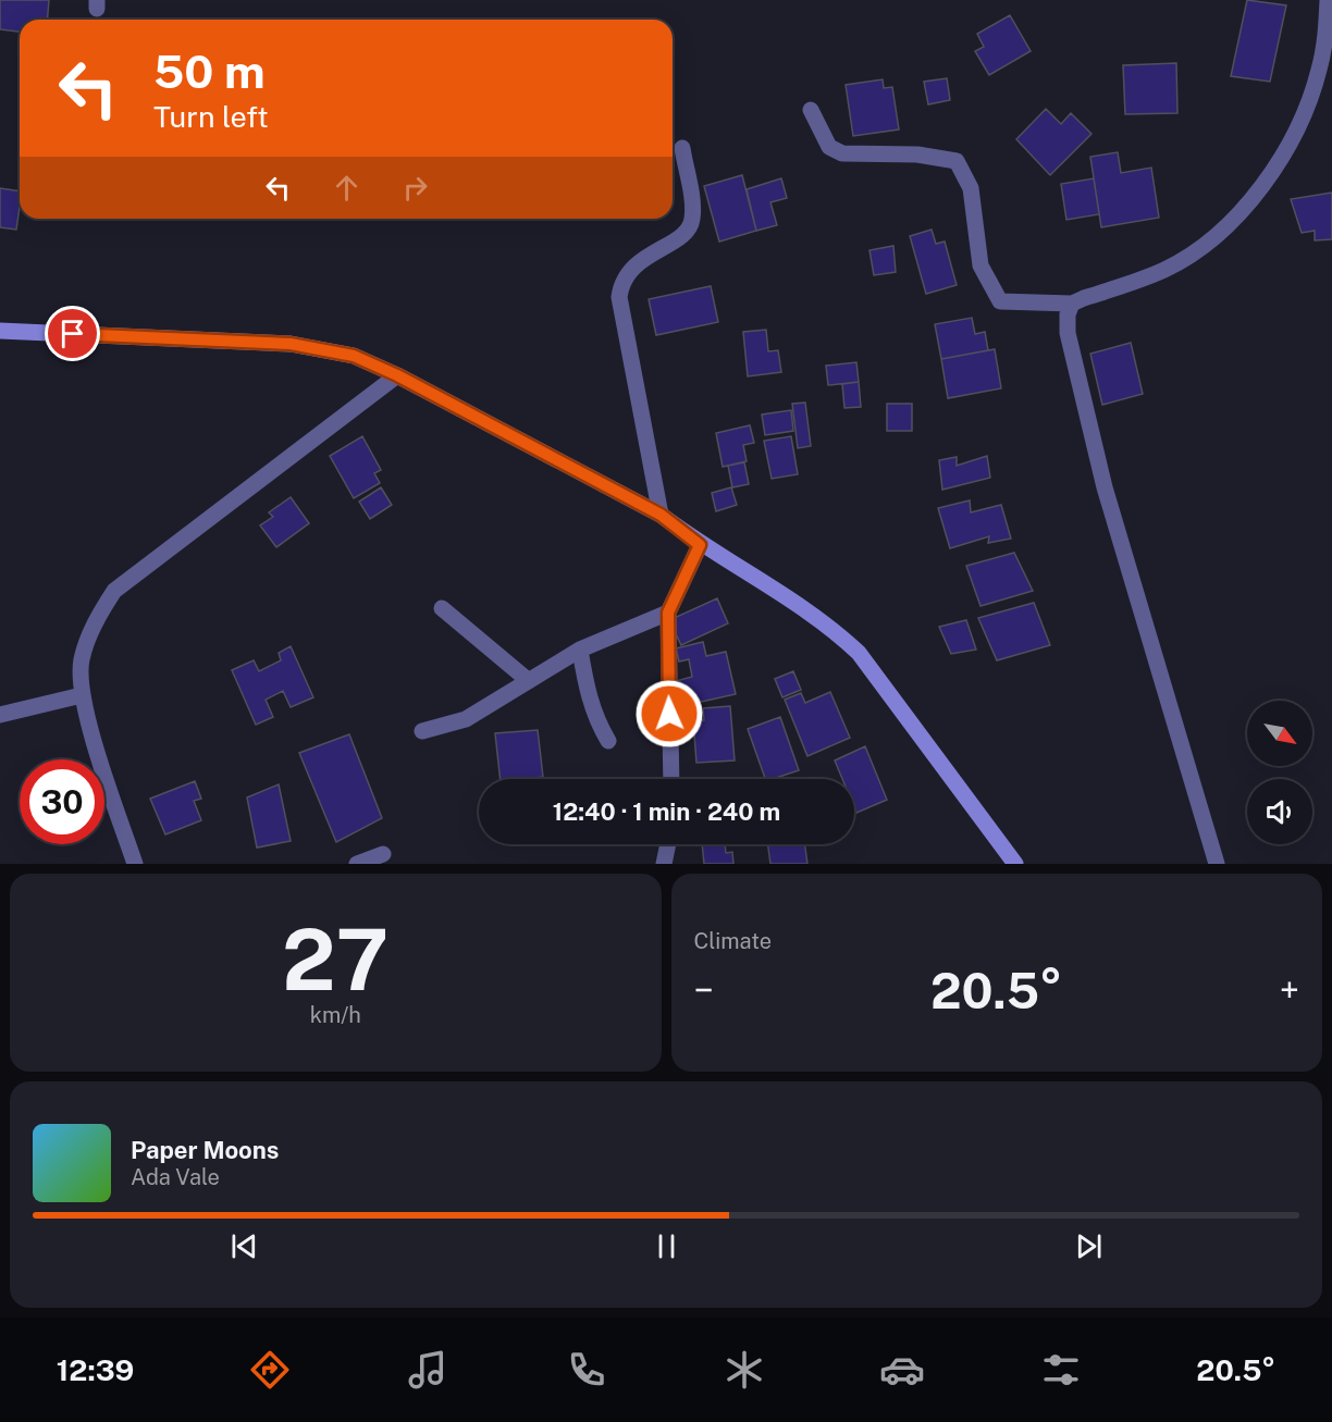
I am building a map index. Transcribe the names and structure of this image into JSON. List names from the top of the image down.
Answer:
{
  "north": "bottom right",
  "page": {
    "turn": ["50 m", "Turn left"],
    "limit": "30",
    "trip": "12:40 · 1 min · 240 m",
    "tile": [
      ["27", "km/h"],
      "Climate"
    ],
    "heat": ["−", "20.5°", "+"],
    "song": ["Paper Moons", "Ada Vale"],
    "tabs": ["12:39", "20.5°"]
  }
}
